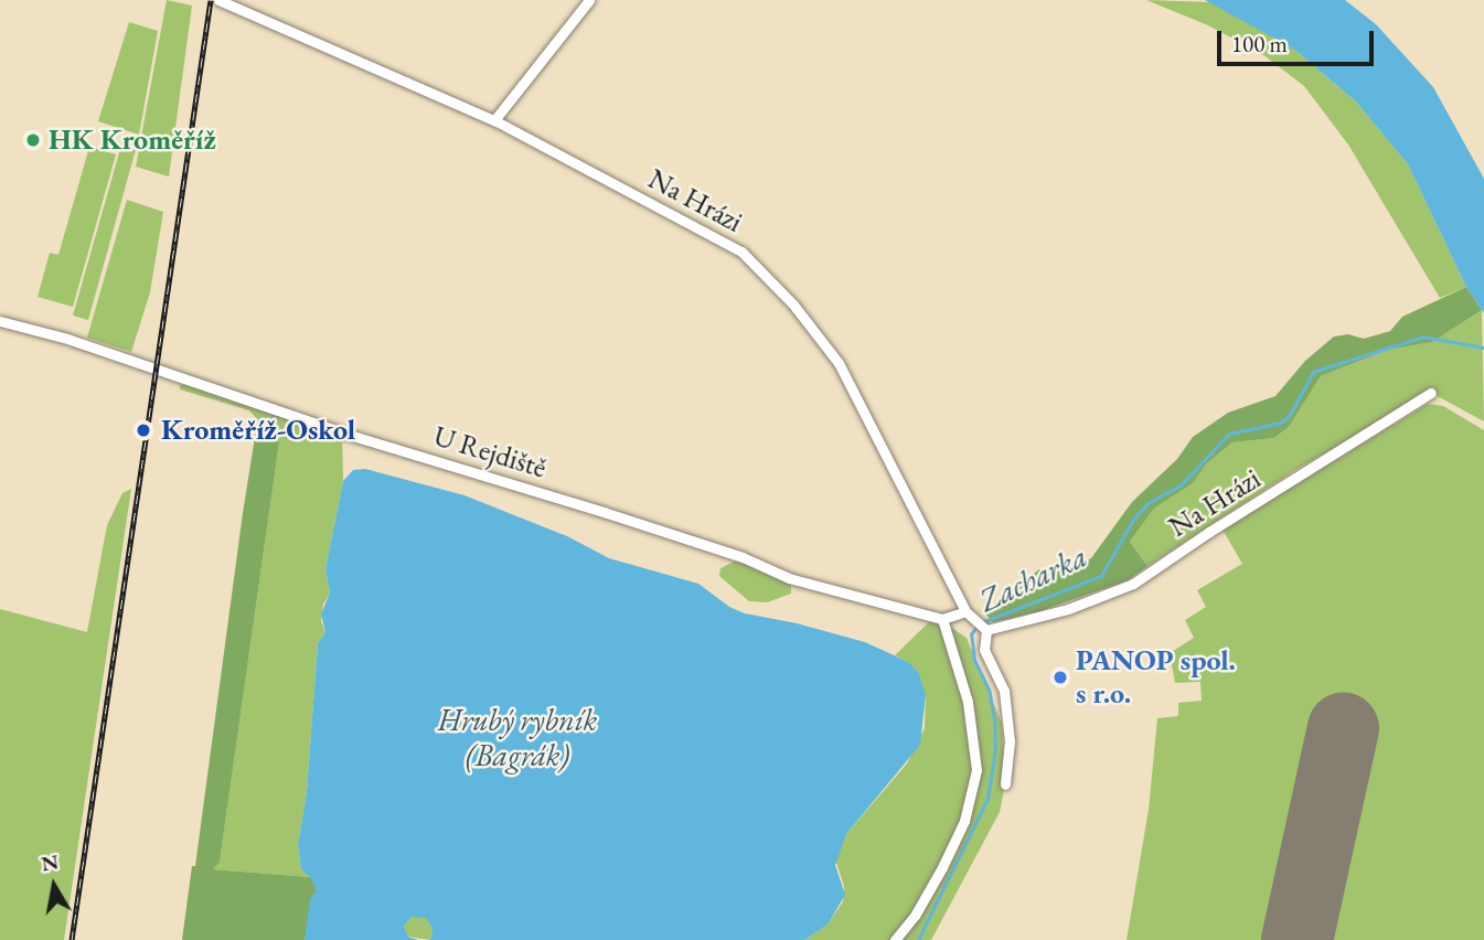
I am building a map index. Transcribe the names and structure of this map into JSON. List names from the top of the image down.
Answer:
{
  "streets": {
    "street": ["Na Hrázi", "U Rejdiště"]
  },
  "water": ["Zacharka", "Hrubý rybník (Bagrák)"],
  "places": ["HK Kroměříž", "Kroměříž-Oskol", "PANOP spol. s r.o."],
  "scale_bar": "100 m",
  "north": "top"
}
